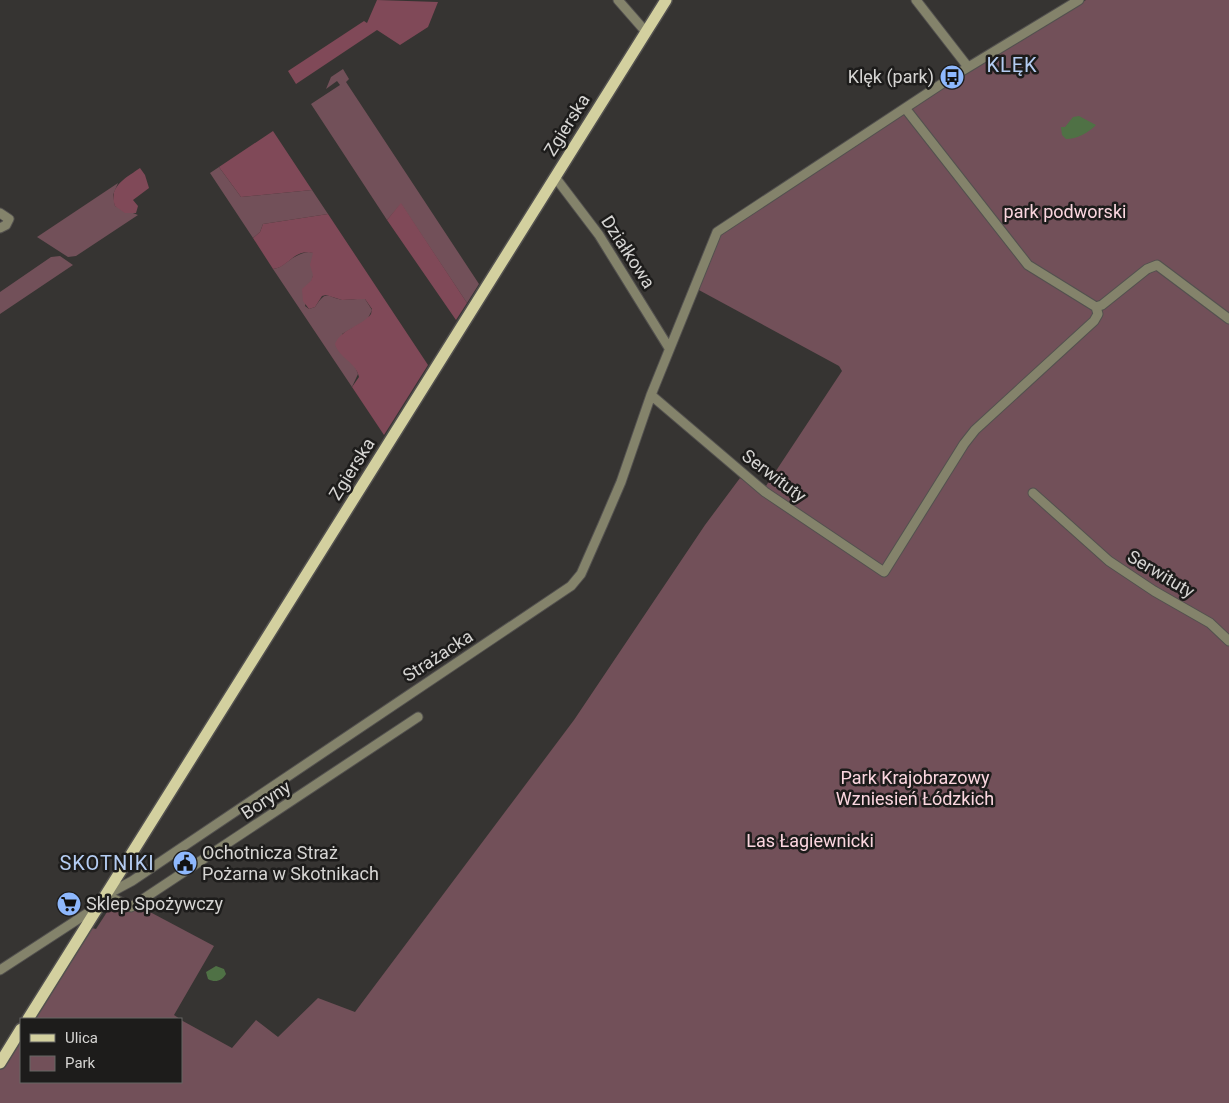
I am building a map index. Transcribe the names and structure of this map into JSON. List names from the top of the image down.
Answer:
{
  "streets": {
    "main road": ["Zgierska"],
    "street": [
      "Działkowa",
      "Serwituty",
      "Strażacka",
      "Boryny"
    ]
  },
  "crossings": [
    ["Zgierska", "Działkowa"],
    ["Zgierska", "Strażacka"],
    ["Zgierska", "Boryny"],
    ["Działkowa", "Strażacka"],
    ["Serwituty", "Strażacka"],
    ["Strażacka", "Boryny"]
  ],
  "districts": ["KLĘK", "SKOTNIKI"],
  "parks": ["park podworski", "Park Krajobrazowy Wzniesień Łódzkich", "Las Łagiewnicki"],
  "places": {
    "bus stop": ["Klęk (park)"],
    "public building": ["Ochotnicza Straż Pożarna w Skotnikach"],
    "supermarket": ["Sklep Spożywczy"]
  },
  "legend": ["Ulica", "Park"]
}
